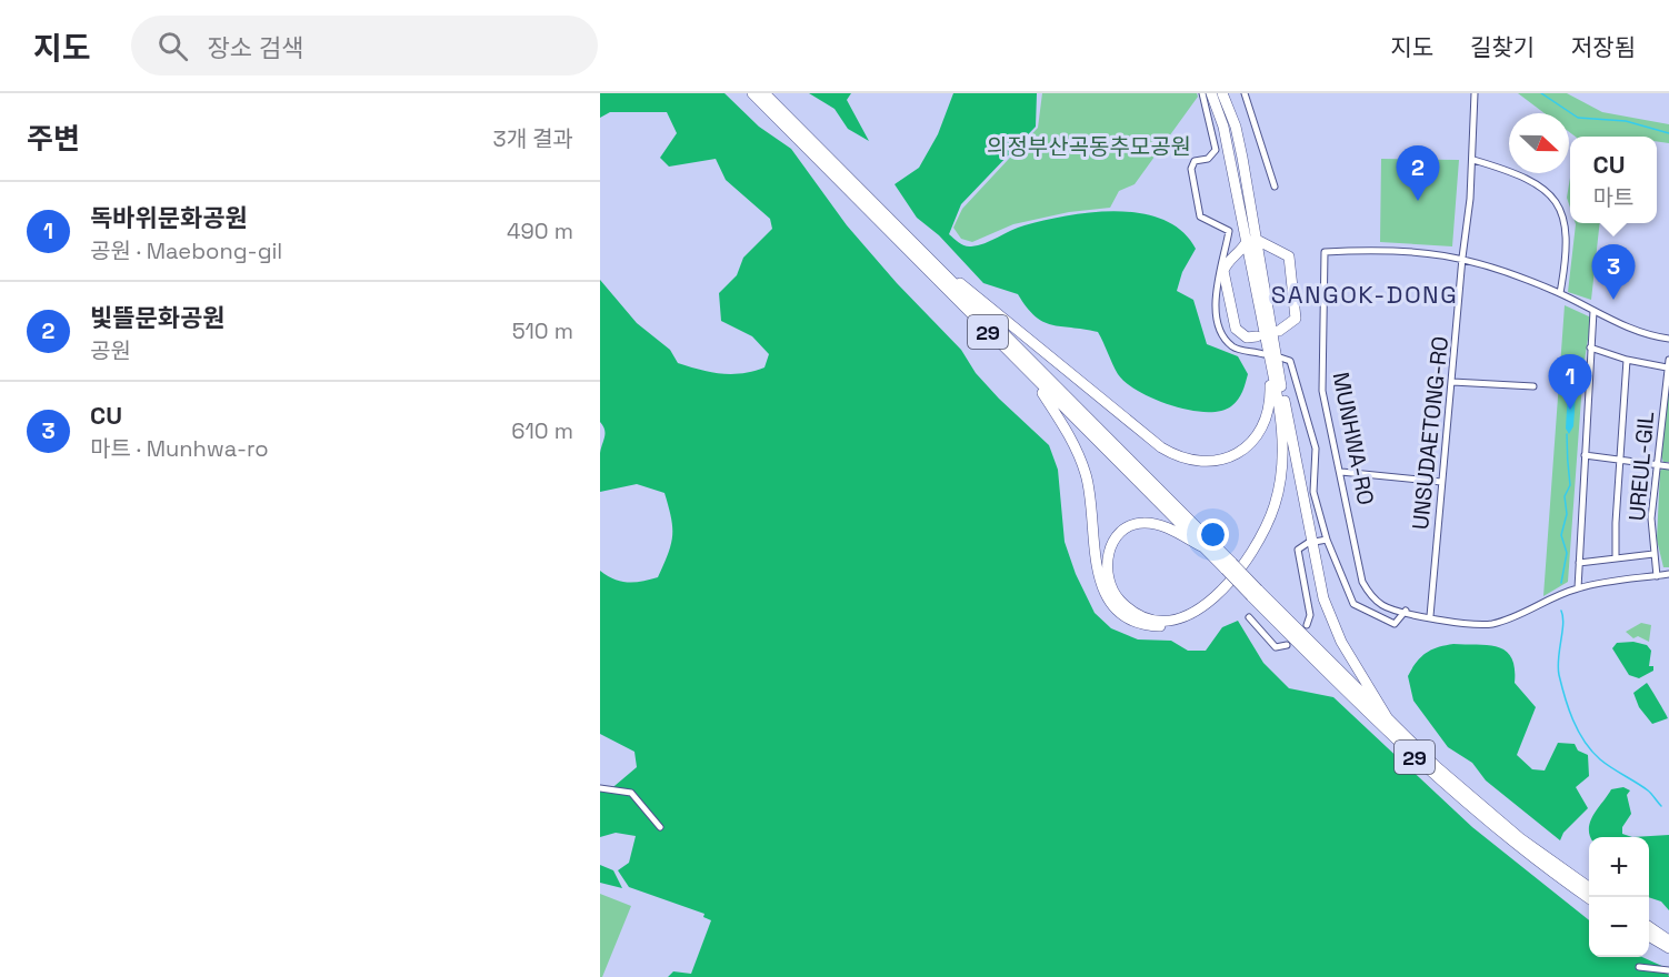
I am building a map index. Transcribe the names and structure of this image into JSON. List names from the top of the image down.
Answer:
{
  "streets": {
    "highway": ["29"],
    "street": ["UNSUDAETONG-RO", "MUNHWA-RO", "UREUL-GIL"]
  },
  "crossings": [
    ["UNSUDAETONG-RO", "MUNHWA-RO"],
    ["MUNHWA-RO", "UREUL-GIL"]
  ],
  "districts": ["SANGOK-DONG"],
  "parks": ["의정부산곡동추모공원"],
  "north": "right",
  "page": {
    "header": "지도",
    "search": "장소 검색",
    "nav": ["지도", "길찾기", "저장됨"],
    "heading": ["주변", "3개 결과"],
    "popup": ["CU", "마트"],
    "pins": ["2", "3", "1"],
    "list": [
      {
        "mark": "1",
        "name": "독바위문화공원",
        "note": "공원 · Maebong-gil",
        "value": "490 m"
      },
      {
        "mark": "2",
        "name": "빛뜰문화공원",
        "note": "공원",
        "value": "510 m"
      },
      {
        "mark": "3",
        "name": "CU",
        "note": "마트 · Munhwa-ro",
        "value": "610 m"
      }
    ],
    "map_buttons": ["+", "−"]
  }
}
